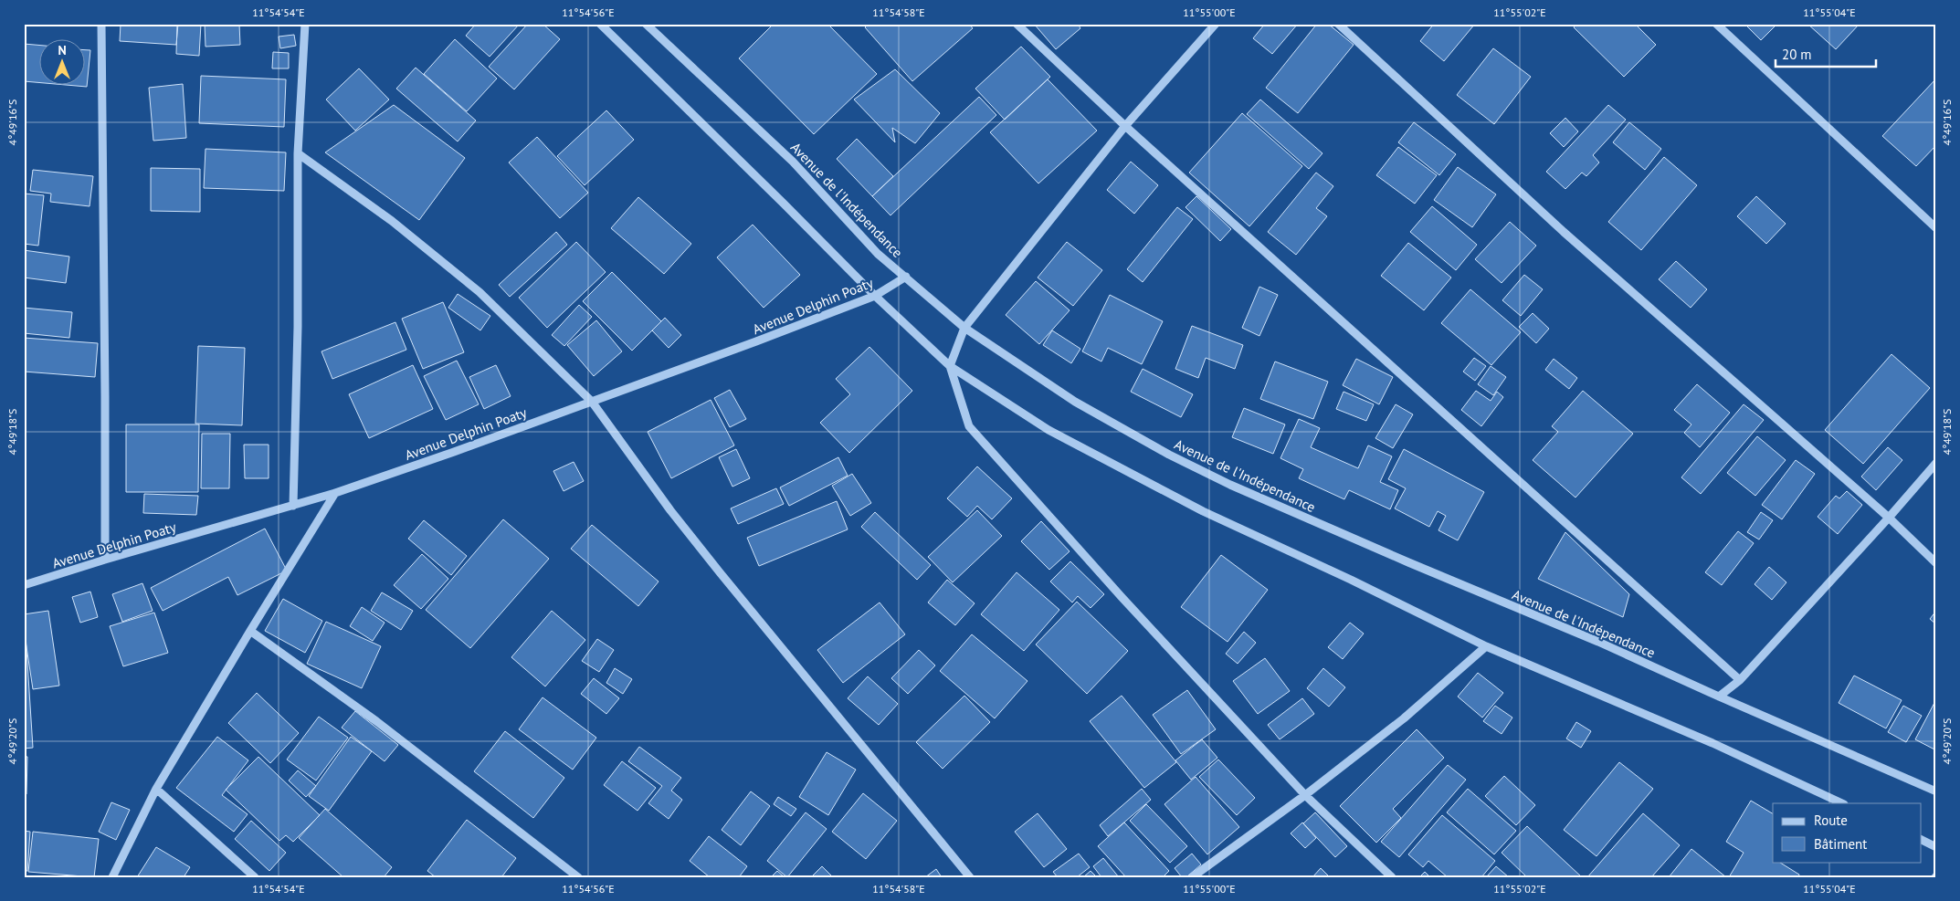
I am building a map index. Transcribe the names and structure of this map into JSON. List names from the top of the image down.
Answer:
{
  "streets": {
    "street": ["Avenue de l'Indépendance", "Avenue Delphin Poaty"]
  },
  "crossings": [
    ["Avenue de l'Indépendance", "Avenue Delphin Poaty"]
  ],
  "legend": ["Route", "Bâtiment"],
  "scale_bar": "20 m",
  "north": "top",
  "coordinates": [
    "11°54'54\"E",
    "11°54'56\"E",
    "11°54'58\"E",
    "11°55'00\"E",
    "11°55'02\"E",
    "11°55'04\"E",
    "4°49'16\"S",
    "4°49'18\"S",
    "4°49'20\"S"
  ]
}
